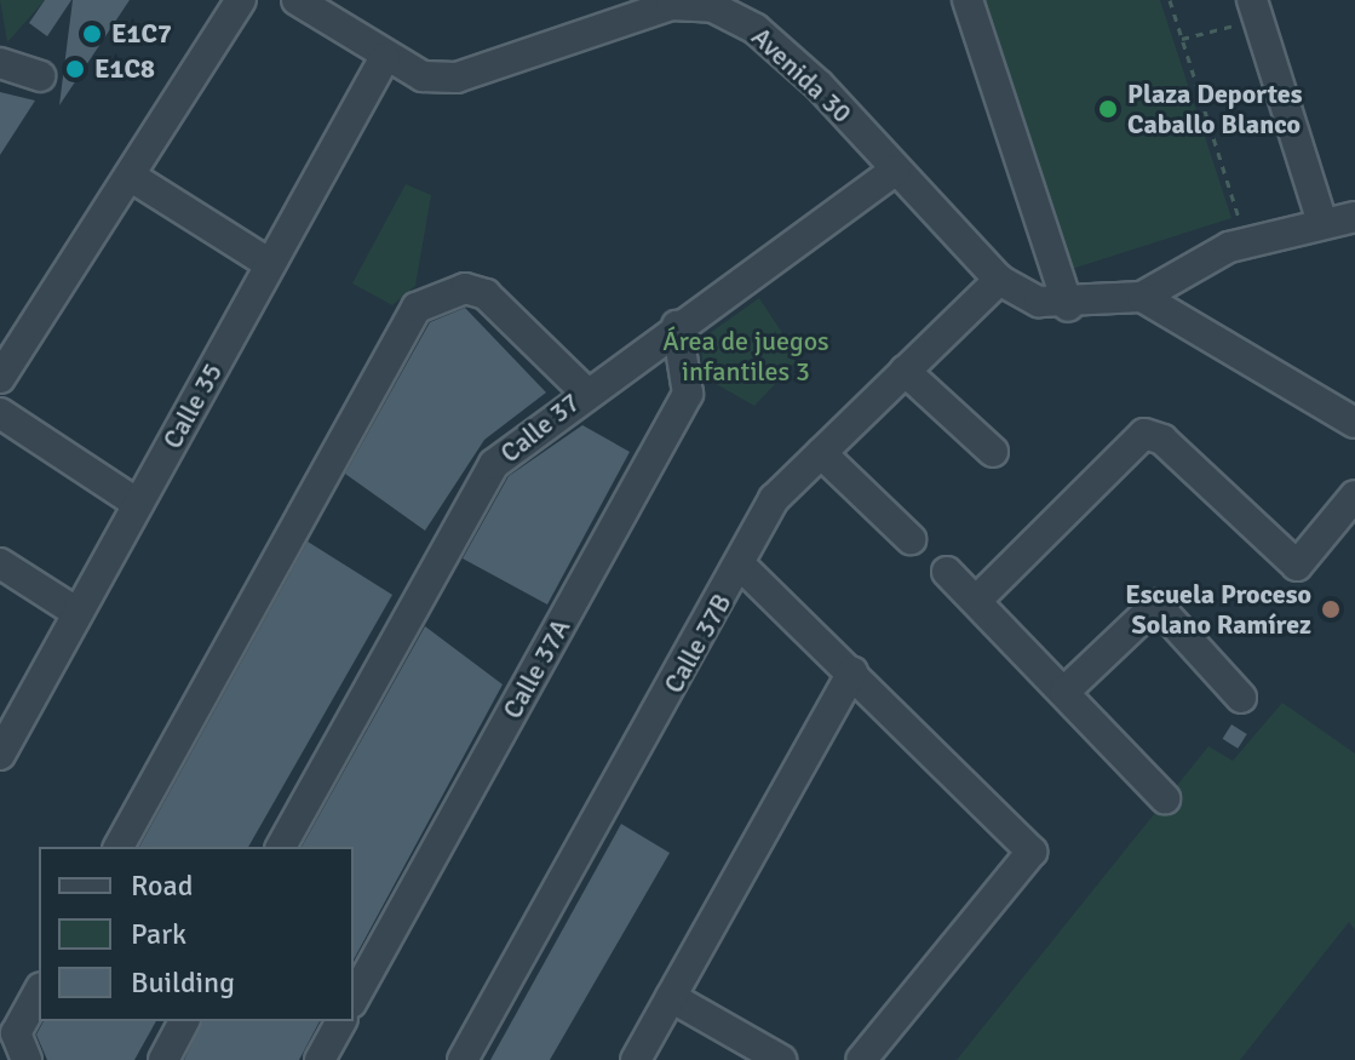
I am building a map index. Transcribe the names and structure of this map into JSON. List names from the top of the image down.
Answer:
{
  "streets": {
    "street": [
      "Avenida 30",
      "Calle 35",
      "Calle 37",
      "Calle 37B",
      "Calle 37A"
    ]
  },
  "crossings": [
    ["Avenida 30", "Calle 35"],
    ["Avenida 30", "Calle 37"],
    ["Avenida 30", "Calle 37B"],
    ["Calle 37", "Calle 37A"]
  ],
  "parks": ["Área de juegos infantiles 3"],
  "places": [
    "E1C7",
    "E1C8",
    "Plaza Deportes Caballo Blanco",
    "Escuela Proceso Solano Ramírez"
  ],
  "legend": ["Road", "Park", "Building"]
}
